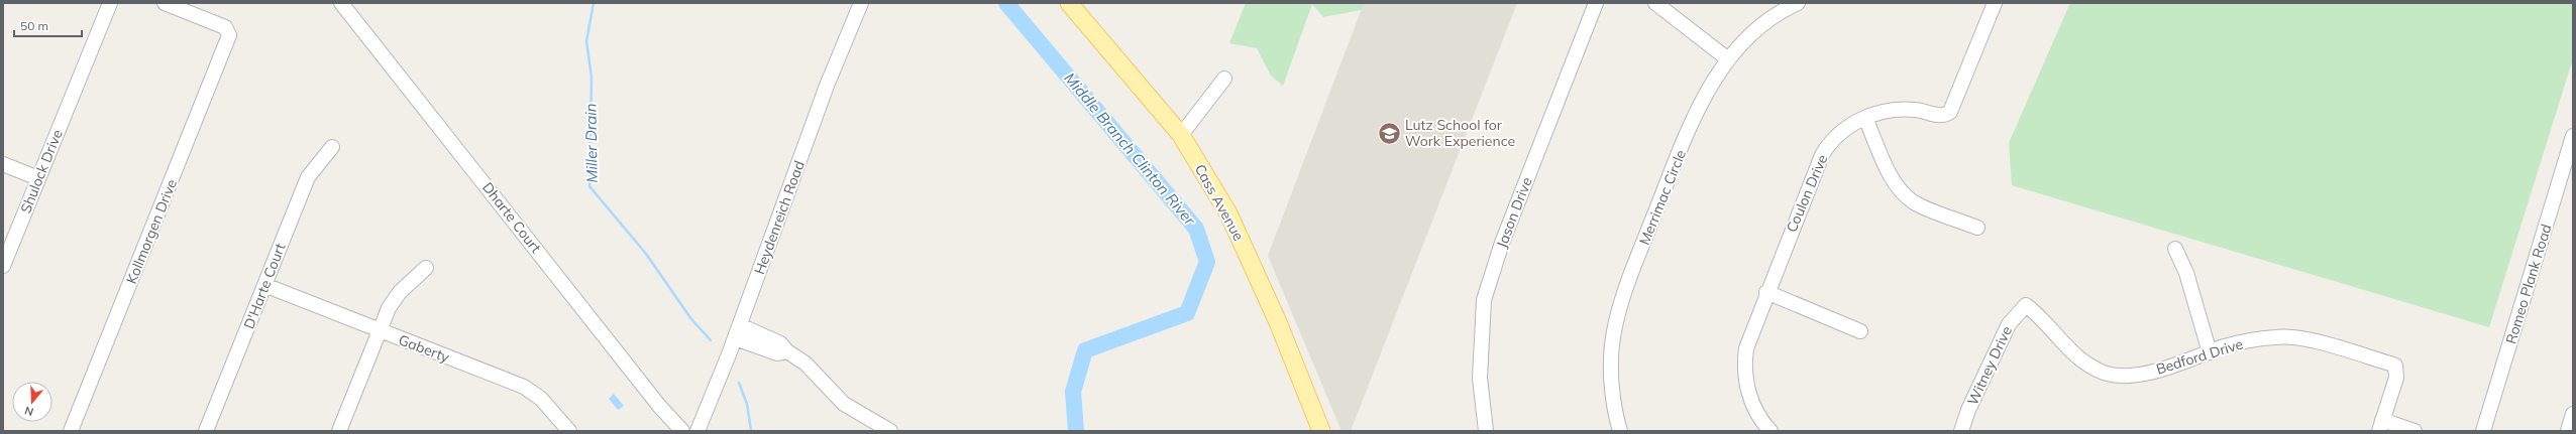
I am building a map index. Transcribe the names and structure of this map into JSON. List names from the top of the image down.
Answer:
{
  "streets": {
    "main road": ["Cass Avenue"],
    "street": [
      "Shulock Drive",
      "Coulon Drive",
      "Merrimac Circle",
      "Jason Drive",
      "Dharte Court",
      "Heydenreich Road",
      "Kollmorgen Drive",
      "Romeo Plank Road",
      "D'Harte Court",
      "Gaberty",
      "Bedford Drive",
      "Witney Drive"
    ]
  },
  "crossings": [
    ["D'Harte Court", "Gaberty"],
    ["Bedford Drive", "Witney Drive"]
  ],
  "water": ["Miller Drain", "Middle Branch Clinton River"],
  "places": {
    "school or university": ["Lutz School for Work Experience"]
  },
  "scale_bar": "50 m",
  "north": "bottom"
}
